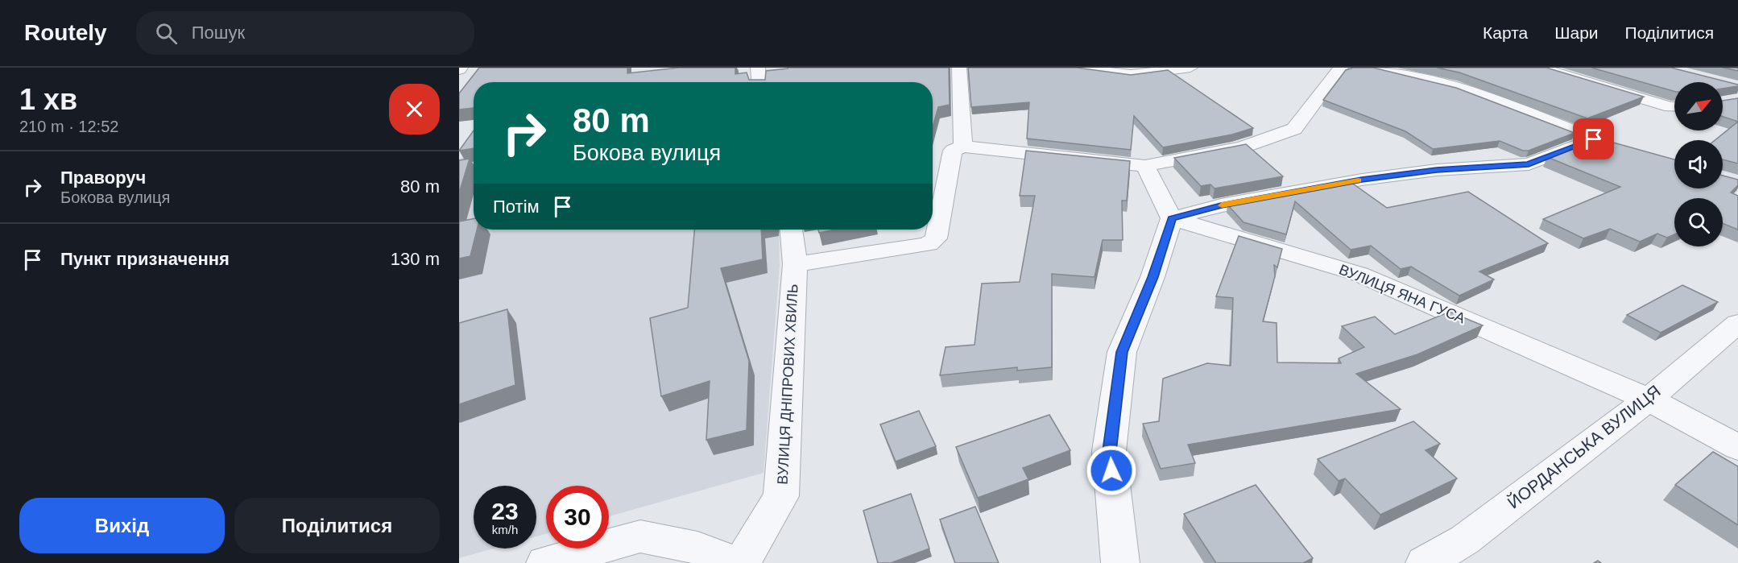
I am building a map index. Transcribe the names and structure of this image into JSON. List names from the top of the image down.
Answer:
{
  "streets": {
    "street": ["ВУЛИЦЯ ЯНА ГУСА", "ВУЛИЦЯ ДНІПРОВИХ ХВИЛЬ", "ЙОРДАНСЬКА ВУЛИЦЯ"]
  },
  "crossings": [
    ["ВУЛИЦЯ ЯНА ГУСА", "ЙОРДАНСЬКА ВУЛИЦЯ"]
  ],
  "north": "top right",
  "page": {
    "header": "Routely",
    "search": "Пошук",
    "nav": ["Карта", "Шари", "Поділитися"],
    "heading": ["1 хв", "210 m · 12:52"],
    "turn": ["80 m", "Бокова вулиця"],
    "list": [
      {
        "name": "Праворуч",
        "note": "Бокова вулиця",
        "value": "80 m"
      },
      {
        "name": "Пункт призначення",
        "value": "130 m"
      }
    ],
    "then": "Потім",
    "speed": "23 km/h",
    "limit": "30",
    "buttons": ["Вихід", "Поділитися"]
  }
}
